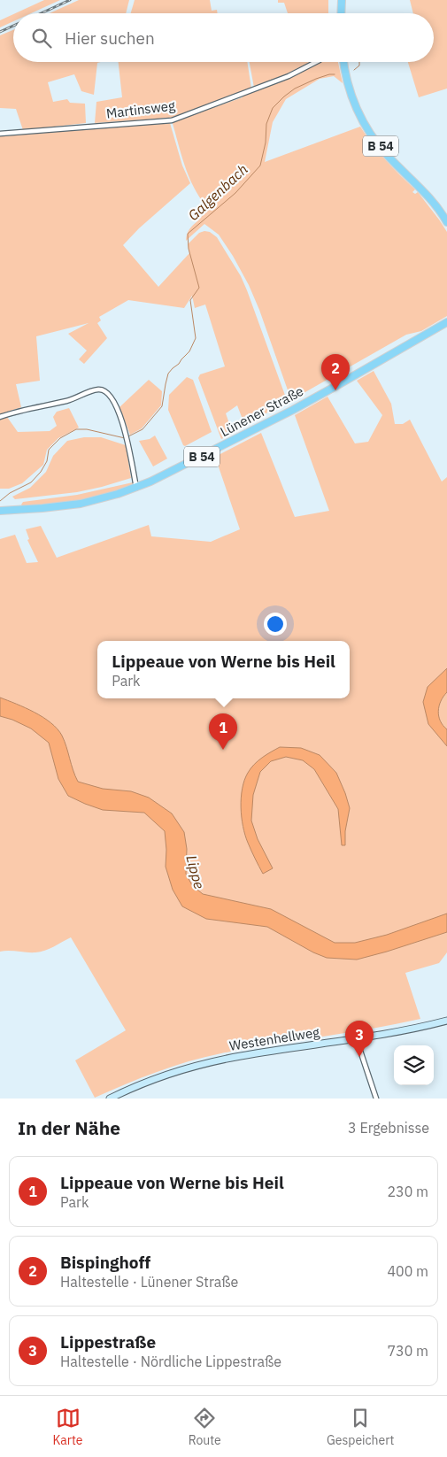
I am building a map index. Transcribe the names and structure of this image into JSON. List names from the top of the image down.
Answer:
{
  "streets": {
    "main road": ["B 54", "Lünener Straße", "Westenhellweg"],
    "street": ["Martinsweg"]
  },
  "water": ["Galgenbach", "Lippe"],
  "page": {
    "search": "Hier suchen",
    "pins": ["2", "1", "3"],
    "popup": ["Lippeaue von Werne bis Heil", "Park"],
    "heading": ["In der Nähe", "3 Ergebnisse"],
    "list": [
      {
        "mark": "1",
        "name": "Lippeaue von Werne bis Heil",
        "note": "Park",
        "value": "230 m"
      },
      {
        "mark": "2",
        "name": "Bispinghoff",
        "note": "Haltestelle · Lünener Straße",
        "value": "400 m"
      },
      {
        "mark": "3",
        "name": "Lippestraße",
        "note": "Haltestelle · Nördliche Lippestraße",
        "value": "730 m"
      }
    ],
    "nav": ["Karte", "Route", "Gespeichert"]
  }
}
